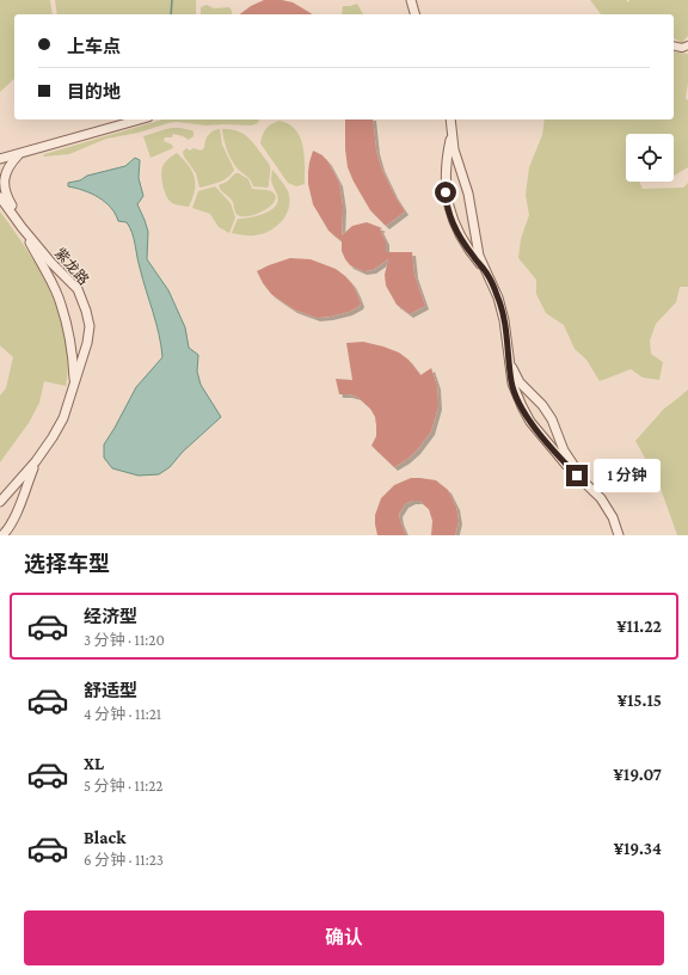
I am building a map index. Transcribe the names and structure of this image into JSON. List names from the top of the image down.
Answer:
{
  "streets": {
    "street": ["紫龙路"]
  },
  "page": {
    "banner": ["上车点", "目的地"],
    "bubble": "1 分钟",
    "heading": "选择车型",
    "list": [
      {
        "name": "经济型",
        "note": "3 分钟 · 11:20",
        "value": "¥11.22"
      },
      {
        "name": "舒适型",
        "note": "4 分钟 · 11:21",
        "value": "¥15.15"
      },
      {
        "name": "XL",
        "note": "5 分钟 · 11:22",
        "value": "¥19.07"
      },
      {
        "name": "Black",
        "note": "6 分钟 · 11:23",
        "value": "¥19.34"
      }
    ],
    "buttons": "确认"
  }
}
